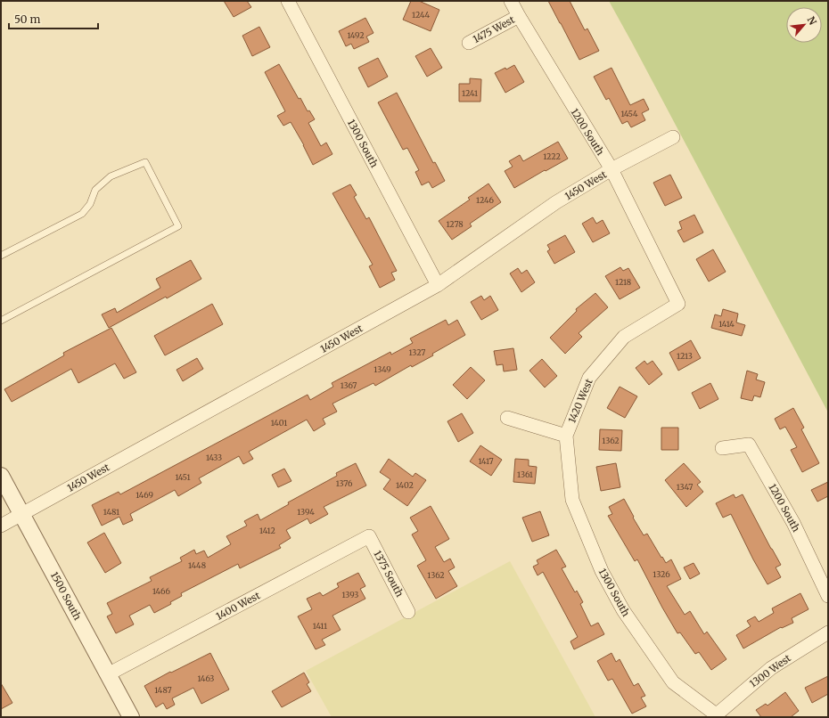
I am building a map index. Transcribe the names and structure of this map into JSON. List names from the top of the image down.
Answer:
{
  "streets": {
    "street": [
      "1475 West",
      "1200 South",
      "1300 South",
      "1450 West",
      "1420 West",
      "1375 South",
      "1500 South",
      "1400 West",
      "1300 West"
    ]
  },
  "crossings": [
    ["1475 West", "1200 South"],
    ["1200 South", "1450 West"],
    ["1200 South", "1420 West"],
    ["1300 South", "1450 West"],
    ["1300 South", "1420 West"],
    ["1300 South", "1300 West"],
    ["1450 West", "1500 South"],
    ["1375 South", "1400 West"],
    ["1500 South", "1400 West"]
  ],
  "house_numbers": [
    "1244",
    "1492",
    "1241",
    "1454",
    "1222",
    "1246",
    "1278",
    "1218",
    "1414",
    "1327",
    "1213",
    "1349",
    "1367",
    "1401",
    "1362",
    "1433",
    "1417",
    "1361",
    "1451",
    "1376",
    "1402",
    "1347",
    "1469",
    "1481",
    "1394",
    "1412",
    "1448",
    "1326",
    "1362",
    "1466",
    "1393",
    "1411",
    "1463",
    "1487"
  ],
  "scale_bar": "50 m",
  "north": "top right"
}
